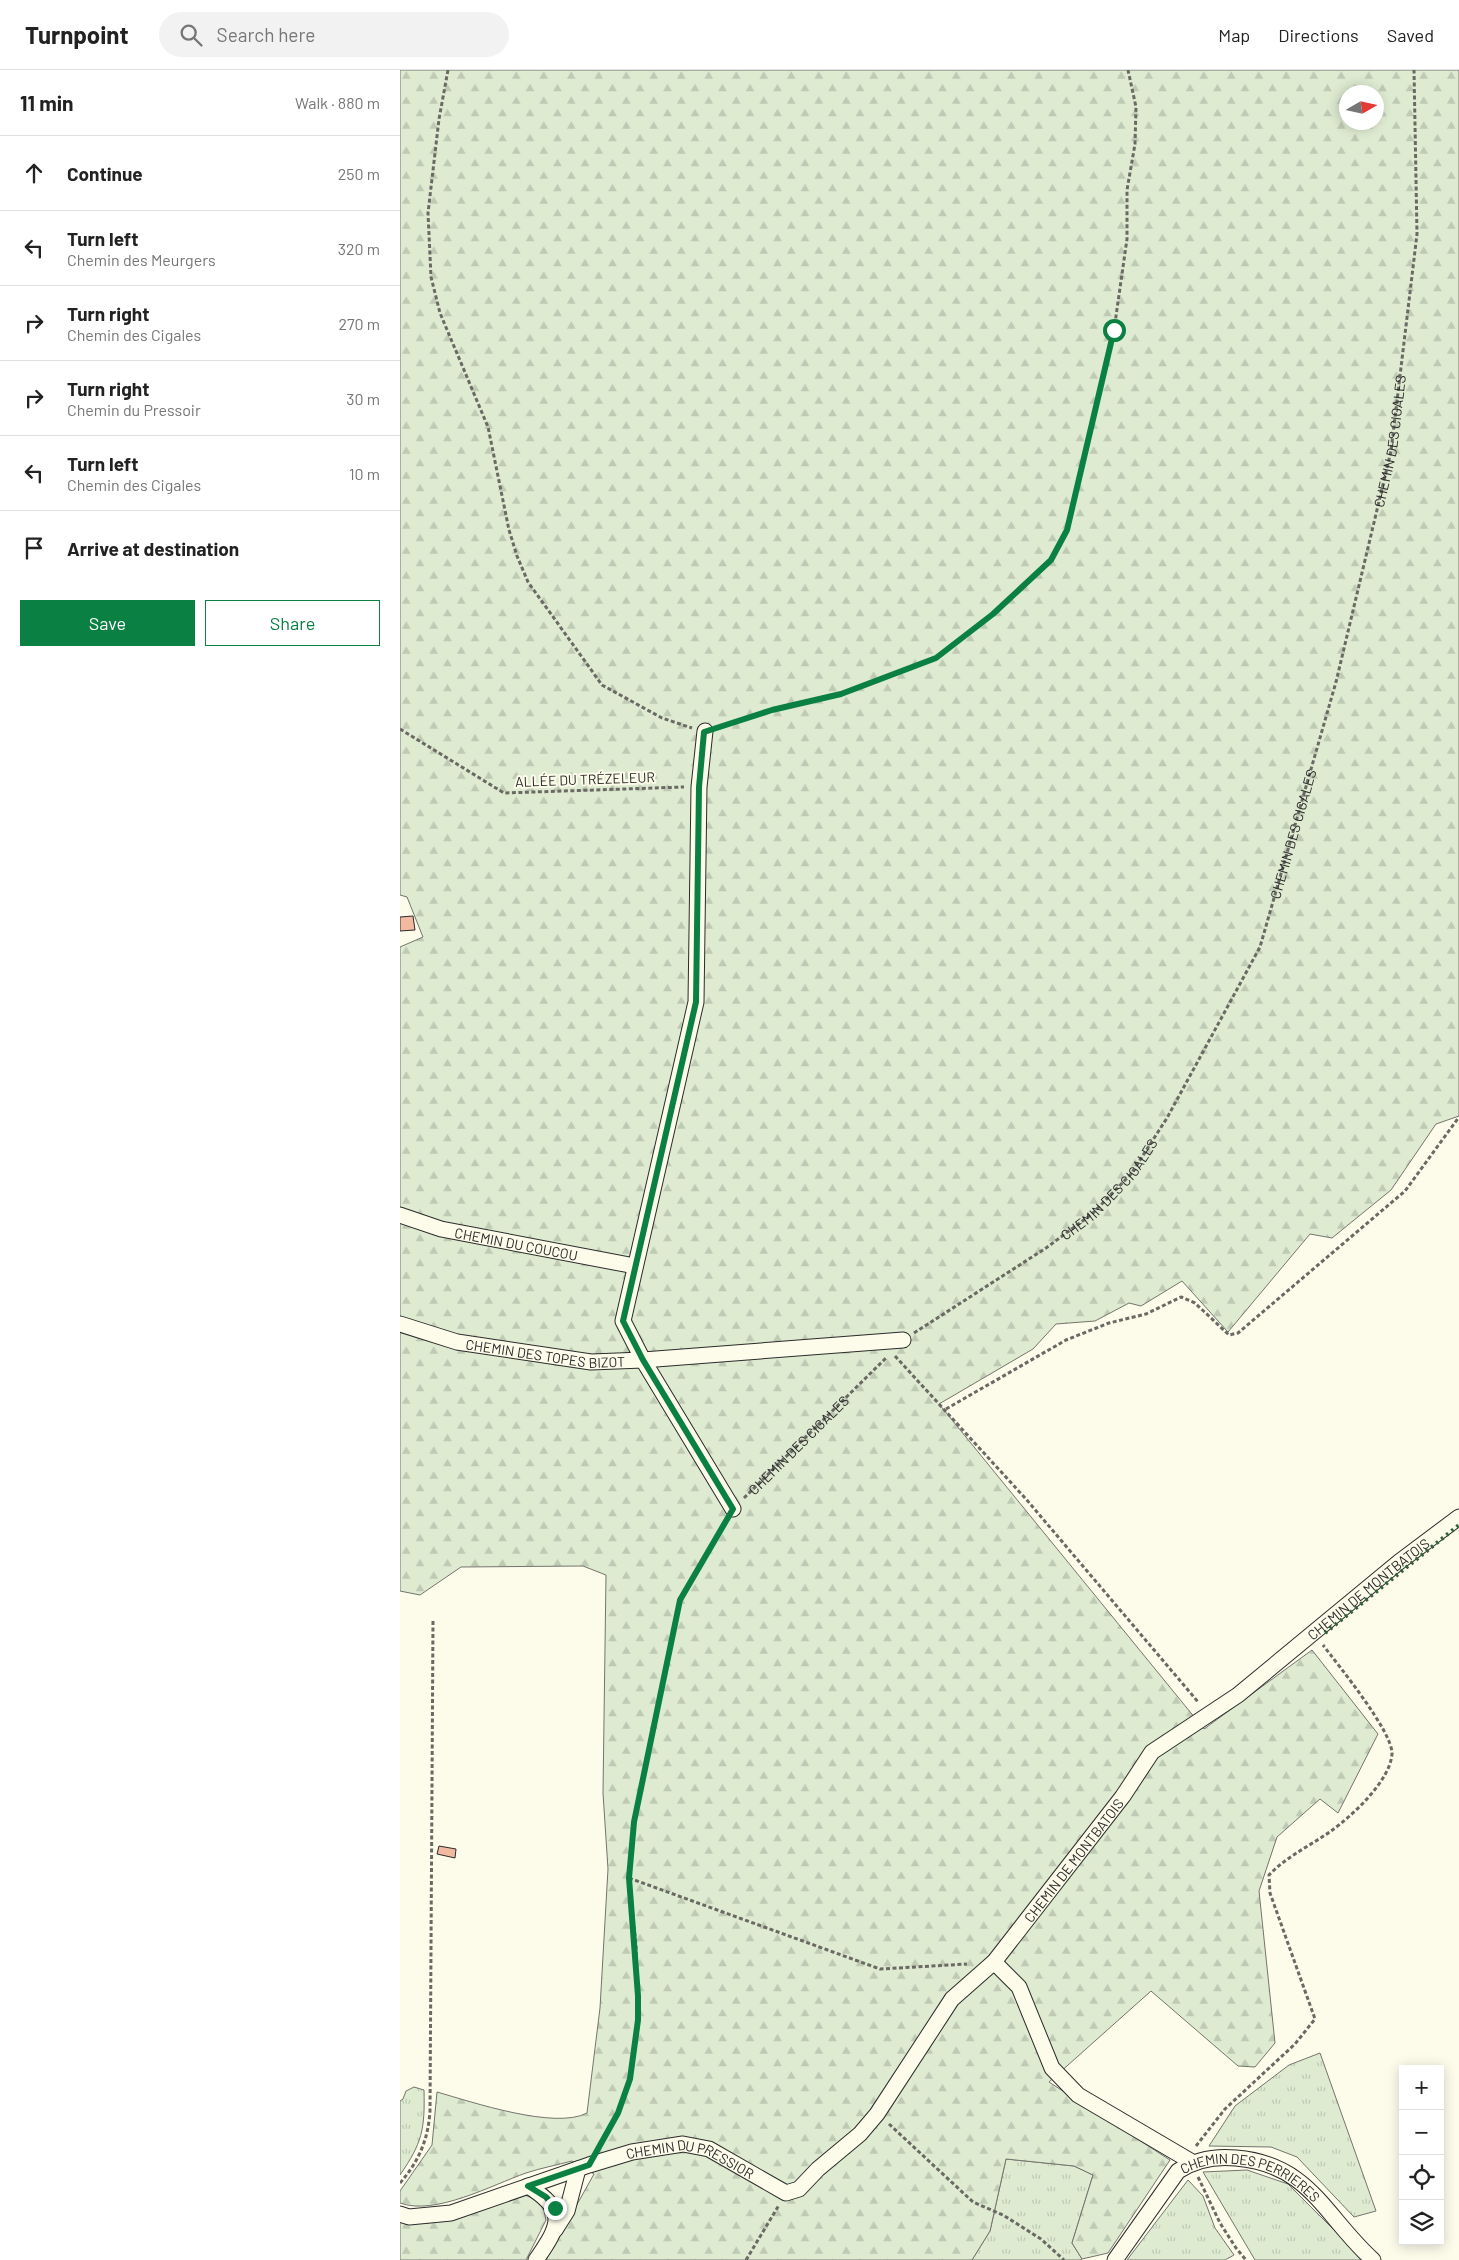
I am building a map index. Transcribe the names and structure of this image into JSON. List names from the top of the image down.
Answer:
{
  "streets": {
    "street": [
      "CHEMIN DU COUCOU",
      "CHEMIN DES TOPES BIZOT",
      "CHEMIN DE MONTBATOIS",
      "CHEMIN DU PRESSIOR",
      "CHEMIN DES PERRIERES"
    ],
    "path": ["CHEMIN DES CIGALES", "ALLÉE DU TRÉZELEUR"]
  },
  "crossings": [
    ["CHEMIN DES CIGALES", "CHEMIN DES TOPES BIZOT"],
    ["CHEMIN DES CIGALES", "CHEMIN DU PRESSIOR"],
    ["CHEMIN DE MONTBATOIS", "CHEMIN DU PRESSIOR"]
  ],
  "north": "right",
  "page": {
    "header": "Turnpoint",
    "search": "Search here",
    "nav": ["Map", "Directions", "Saved"],
    "heading": ["11 min", "Walk · 880 m"],
    "list": [
      ["Continue", "250 m"],
      ["Turn left", "Chemin des Meurgers", "320 m"],
      ["Turn right", "Chemin des Cigales", "270 m"],
      ["Turn right", "Chemin du Pressoir", "30 m"],
      ["Turn left", "Chemin des Cigales", "10 m"],
      "Arrive at destination"
    ],
    "buttons": ["Save", "Share"],
    "map_buttons": ["+", "−"]
  }
}
